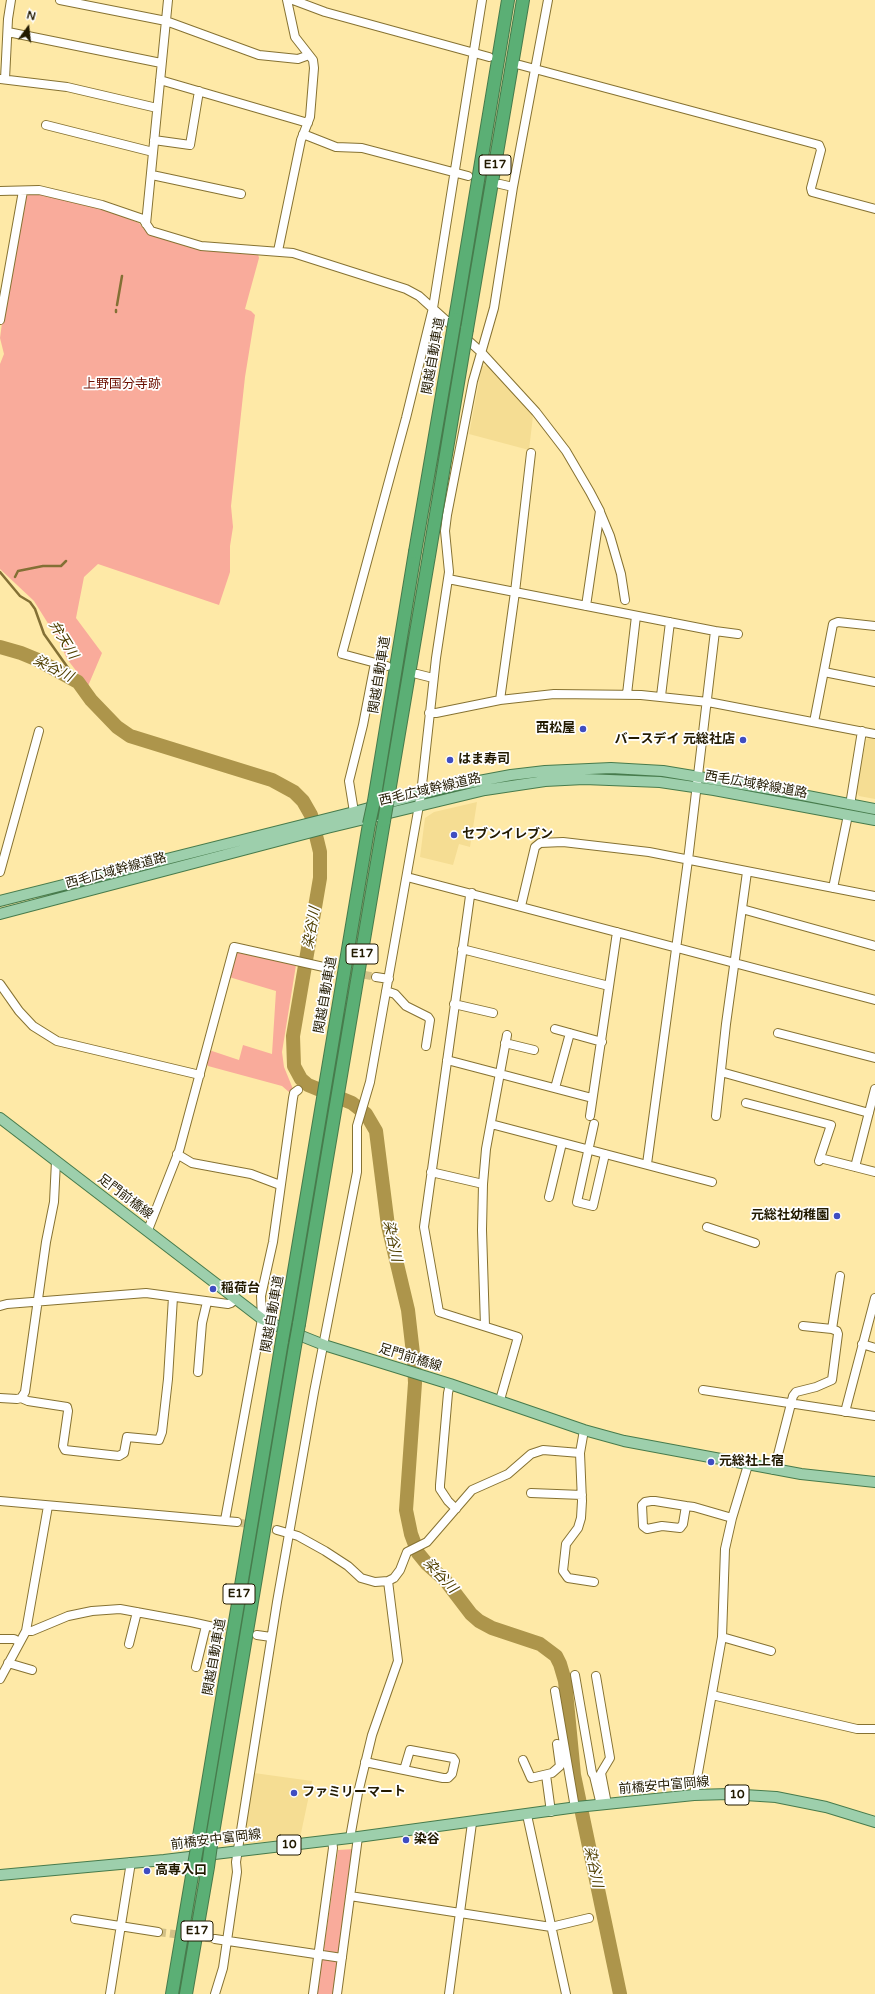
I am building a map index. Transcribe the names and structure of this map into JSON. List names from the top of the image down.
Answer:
{
  "streets": {
    "highway": ["E17", "関越自動車道"],
    "main road": [
      "西毛広域幹線道路",
      "足門前橋線",
      "前橋安中富岡線",
      "10"
    ]
  },
  "crossings": [
    ["前橋安中富岡線", "10"]
  ],
  "water": ["弁天川", "染谷川"],
  "parks": ["上野国分寺跡"],
  "places": [
    "西松屋",
    "バースデイ 元総社店",
    "はま寿司",
    "セブンイレブン",
    "元総社幼稚園",
    "稲荷台",
    "元総社上宿",
    "ファミリーマート",
    "染谷",
    "高専入口"
  ],
  "north": "top"
}
